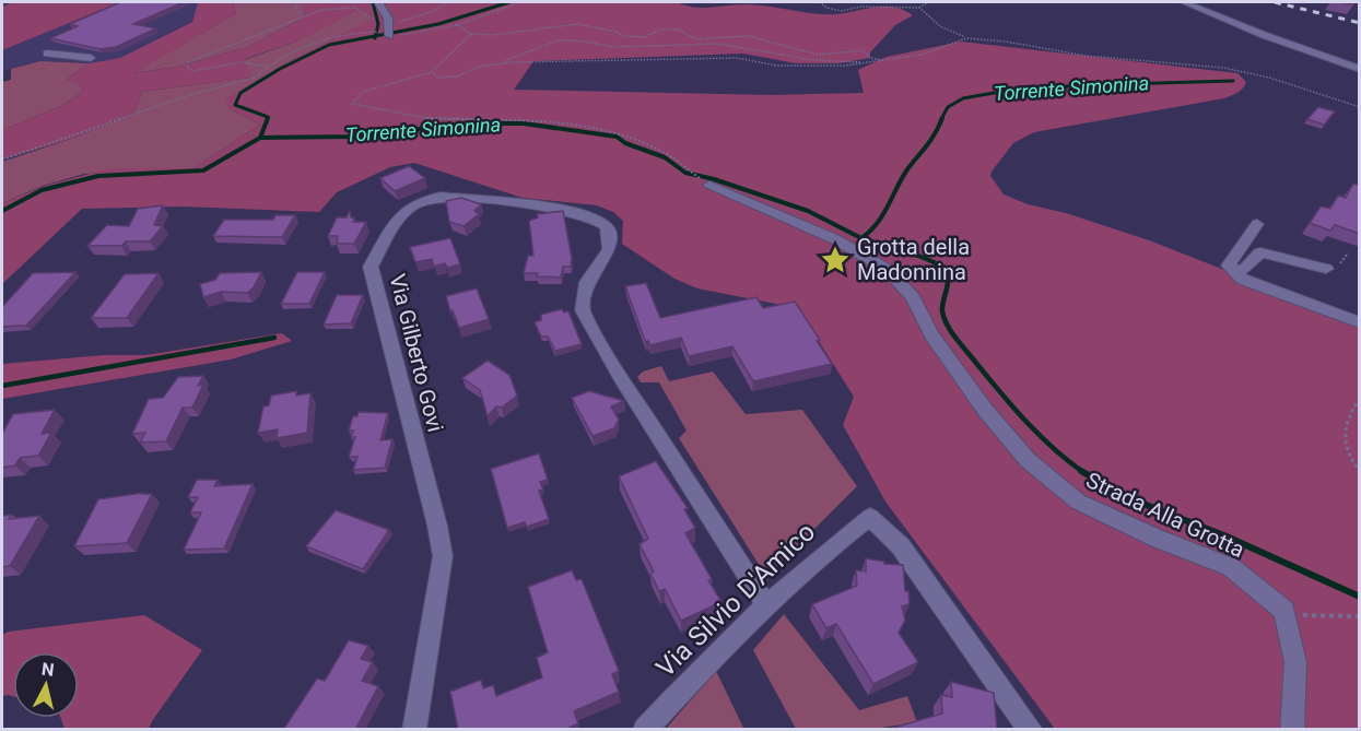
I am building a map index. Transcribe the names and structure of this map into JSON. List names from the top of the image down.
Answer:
{
  "streets": {
    "street": ["Via Gilberto Govi", "Strada Alla Grotta", "Via Silvio D'Amico"]
  },
  "crossings": [
    ["Via Gilberto Govi", "Via Silvio D'Amico"]
  ],
  "water": ["Torrente Simonina"],
  "places": {
    "place": ["Grotta della Madonnina"]
  },
  "north": "top"
}
